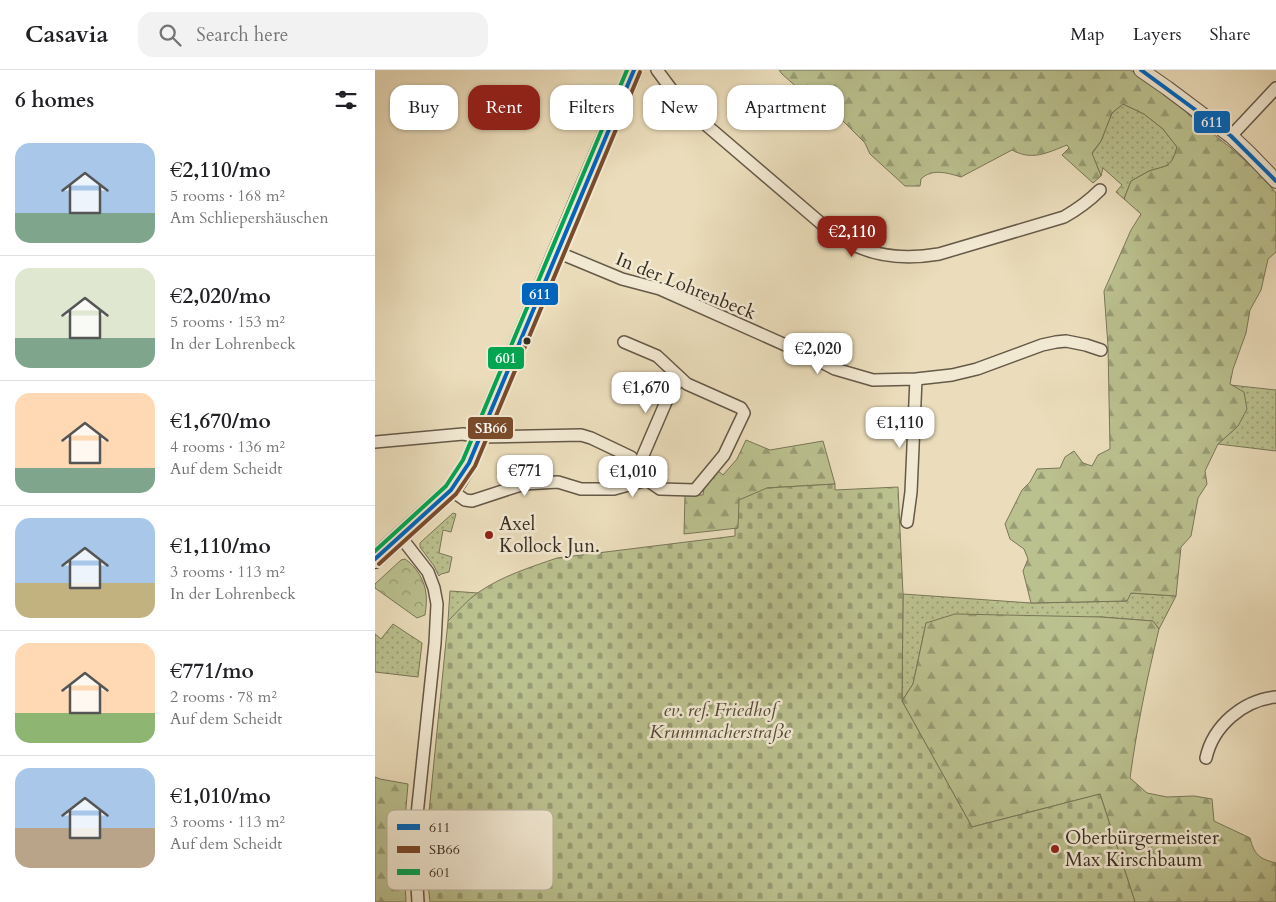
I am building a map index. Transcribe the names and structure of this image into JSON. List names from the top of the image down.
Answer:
{
  "streets": {
    "street": ["In der Lohrenbeck"]
  },
  "parks": ["ev. ref. Friedhof Krummacherstraße"],
  "places": ["Axel Kollock Jun.", "Oberbürgermeister Max Kirschbaum"],
  "lines": ["transit line 611", "transit line 601", "transit line SB66"],
  "legend": ["611", "SB66", "601"],
  "page": {
    "header": "Casavia",
    "search": "Search here",
    "nav": ["Map", "Layers", "Share"],
    "heading": "6 homes",
    "chip": [
      "Buy",
      "Rent",
      "Filters",
      "New",
      "Apartment"
    ],
    "list": [
      {
        "name": "€2,110/mo",
        "note": "5 rooms · 168 m² · Am Schliepershäuschen"
      },
      {
        "name": "€2,020/mo",
        "note": "5 rooms · 153 m² · In der Lohrenbeck"
      },
      {
        "name": "€1,670/mo",
        "note": "4 rooms · 136 m² · Auf dem Scheidt"
      },
      {
        "name": "€1,110/mo",
        "note": "3 rooms · 113 m² · In der Lohrenbeck"
      },
      {
        "name": "€771/mo",
        "note": "2 rooms · 78 m² · Auf dem Scheidt"
      },
      {
        "name": "€1,010/mo",
        "note": "3 rooms · 113 m² · Auf dem Scheidt"
      }
    ],
    "price": [
      "€2,110",
      "€2,020",
      "€1,670",
      "€1,110",
      "€771",
      "€1,010"
    ]
  }
}
